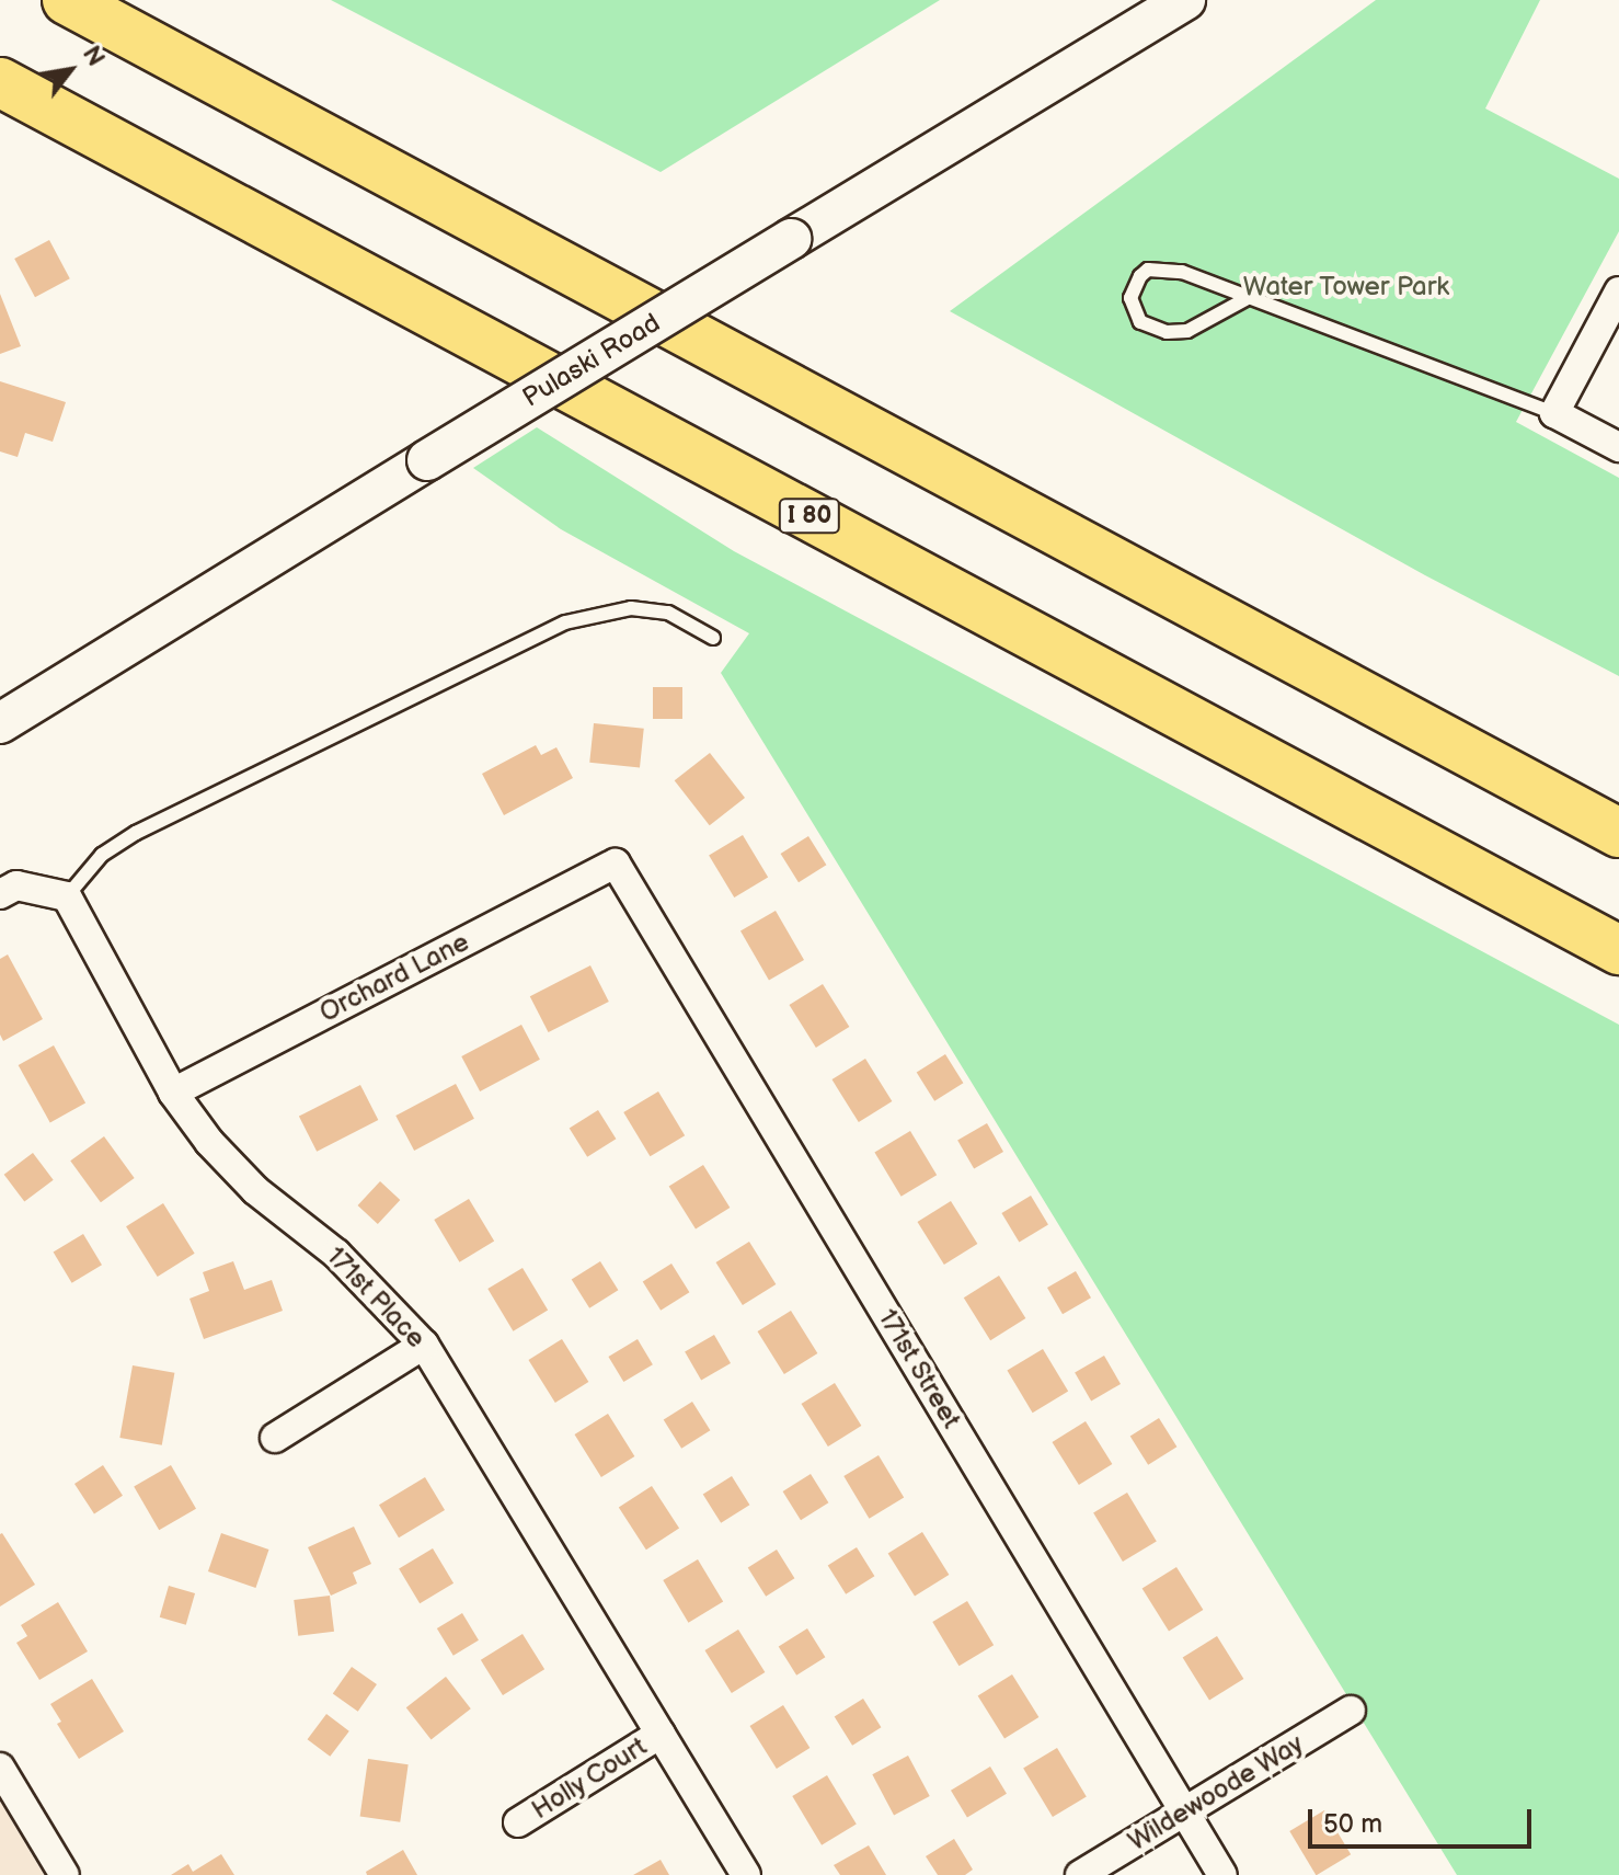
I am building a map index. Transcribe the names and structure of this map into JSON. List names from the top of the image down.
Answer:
{
  "streets": {
    "highway": ["I 80"],
    "main road": ["Pulaski Road"],
    "street": [
      "Orchard Lane",
      "171st Place",
      "171st Street",
      "Holly Court",
      "Wildewoode Way"
    ]
  },
  "crossings": [
    ["Orchard Lane", "171st Place"],
    ["Orchard Lane", "171st Street"],
    ["171st Place", "Holly Court"],
    ["171st Street", "Wildewoode Way"]
  ],
  "parks": ["Water Tower Park"],
  "scale_bar": "50 m",
  "north": "top right"
}
